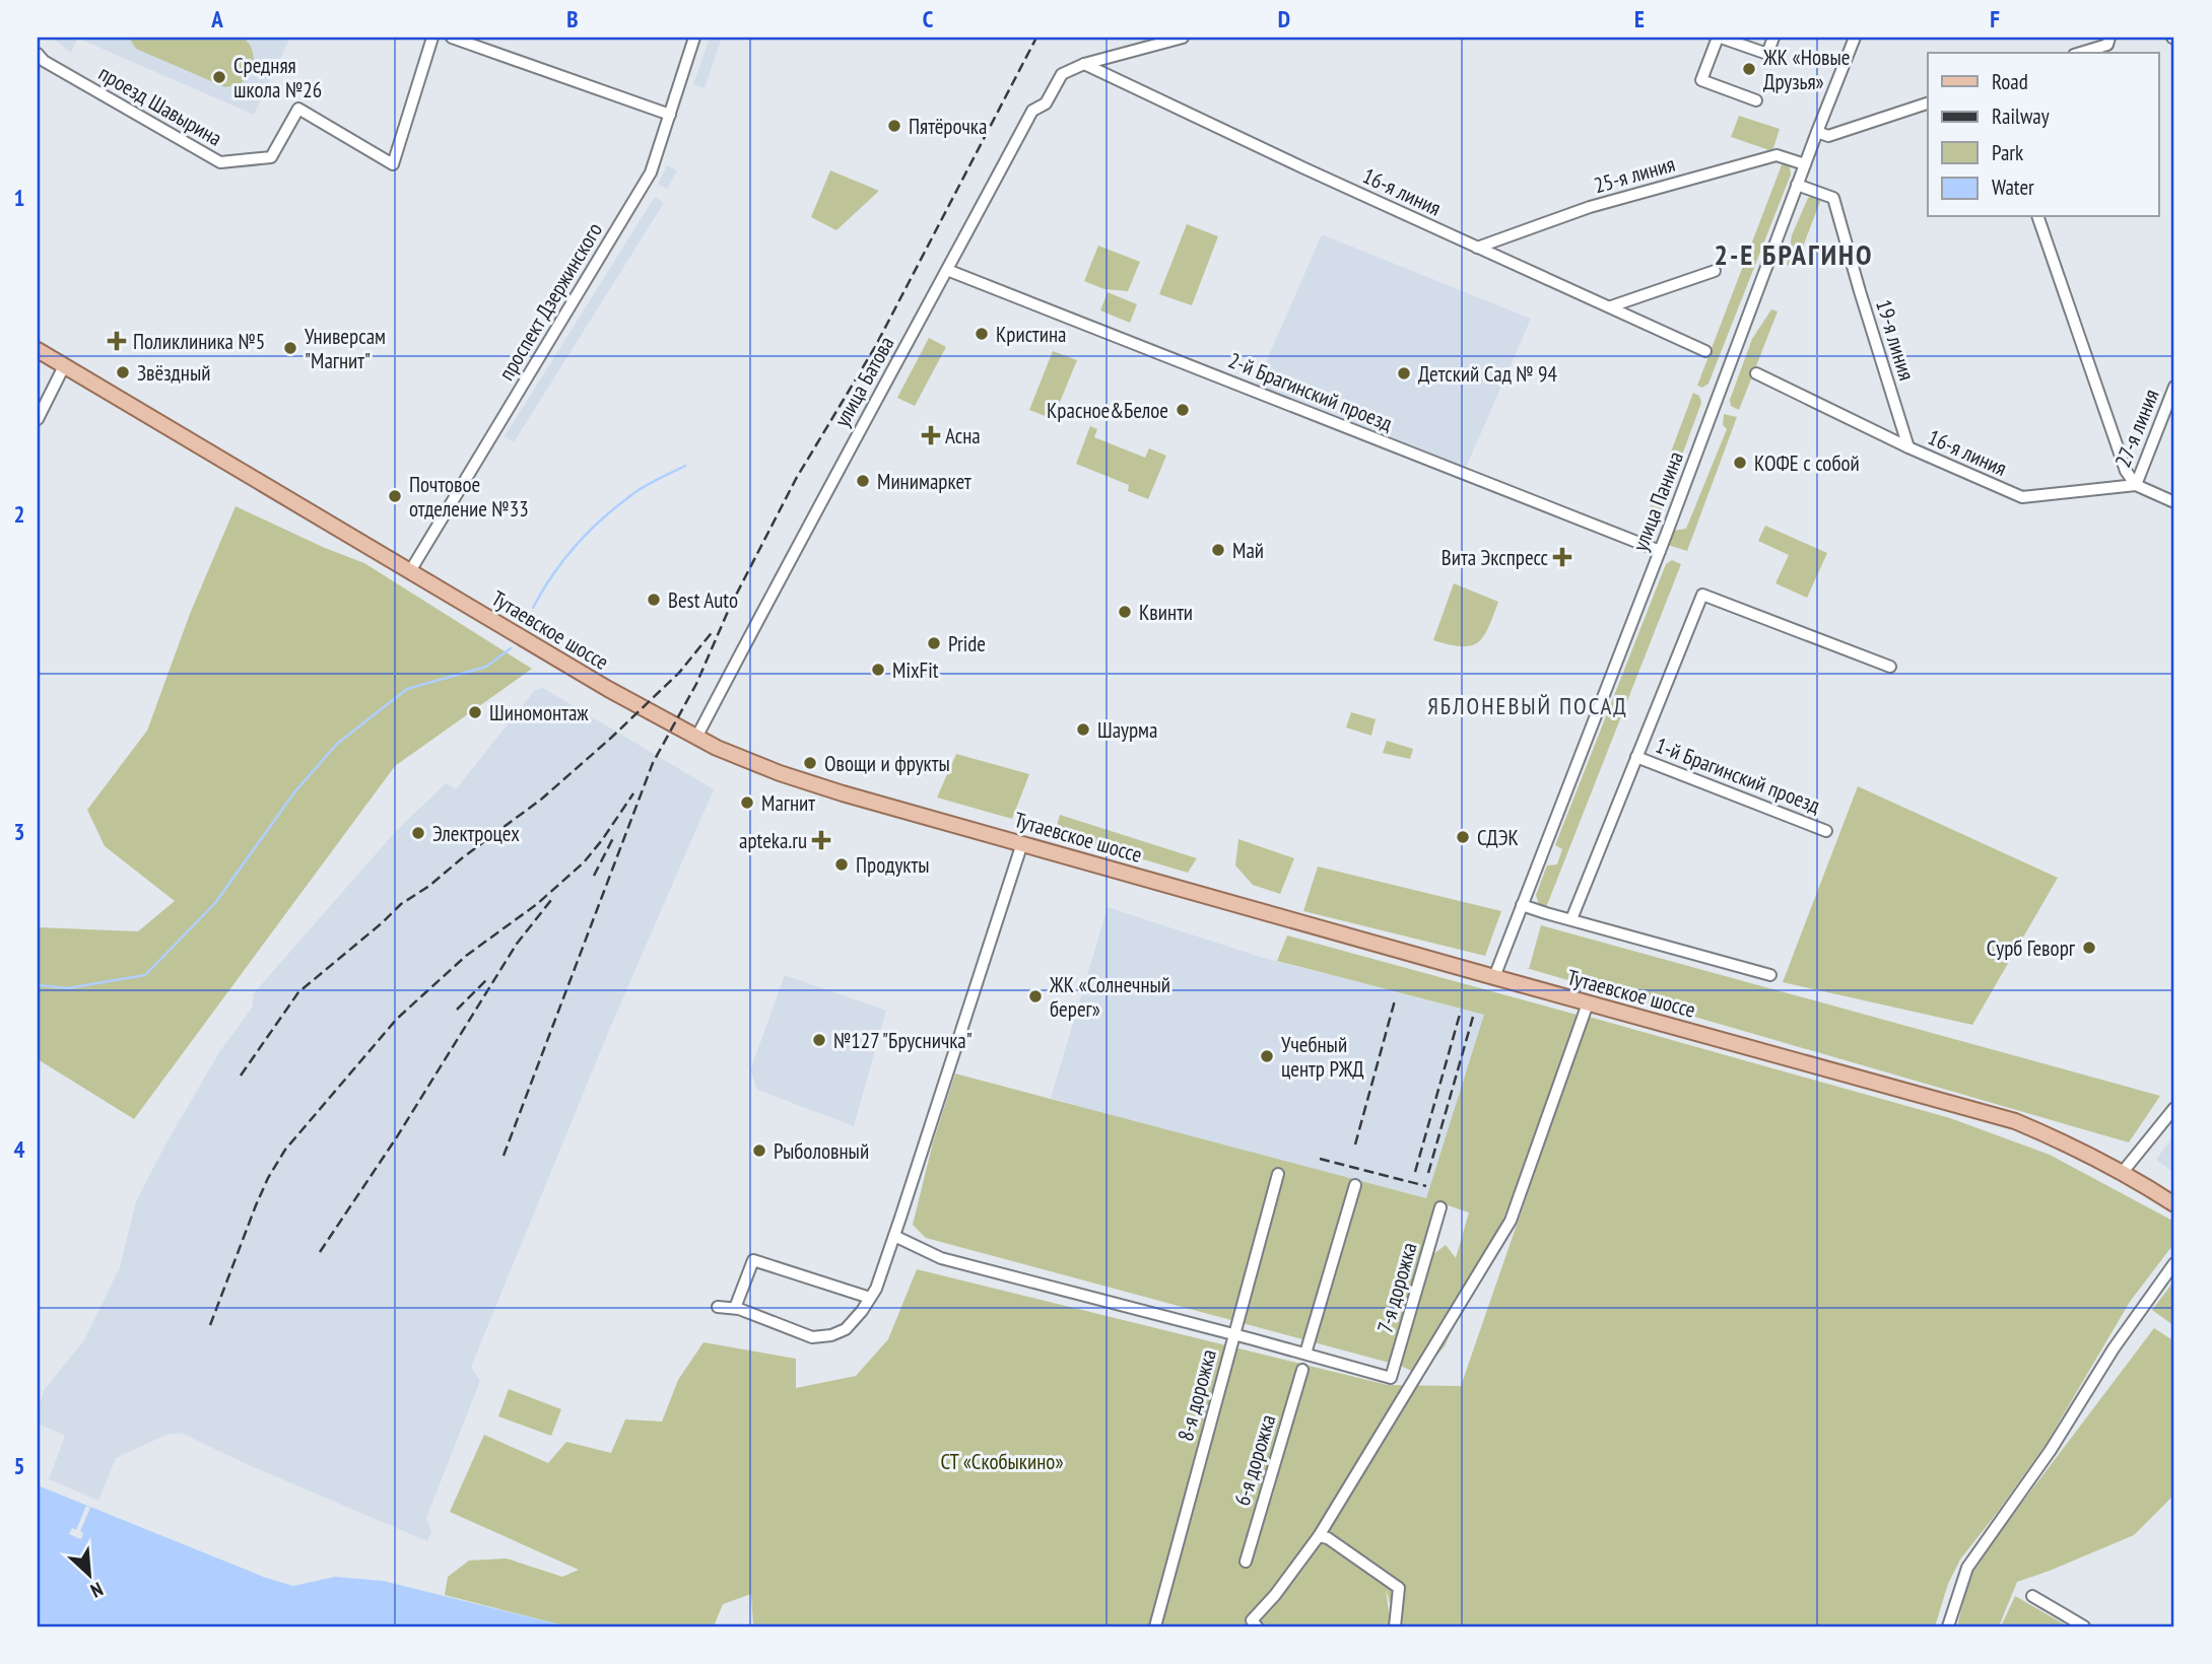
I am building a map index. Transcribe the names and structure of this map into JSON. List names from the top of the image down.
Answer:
{
  "streets": {
    "main road": ["Тутаевское шоссе"],
    "street": [
      "проезд Шавырина",
      "25-я линия",
      "16-я линия",
      "проспект Дзержинского",
      "19-я линия",
      "улица Батова",
      "2-й Брагинский проезд",
      "27-я линия",
      "улица Панина",
      "1-й Брагинский проезд",
      "7-я дорожка",
      "8-я дорожка",
      "6-я дорожка"
    ]
  },
  "crossings": [
    ["25-я линия", "16-я линия"],
    ["25-я линия", "улица Панина"],
    ["16-я линия", "19-я линия"],
    ["16-я линия", "улица Батова"],
    ["16-я линия", "27-я линия"],
    ["проспект Дзержинского", "Тутаевское шоссе"],
    ["19-я линия", "улица Панина"],
    ["улица Батова", "2-й Брагинский проезд"],
    ["улица Батова", "Тутаевское шоссе"],
    ["2-й Брагинский проезд", "улица Панина"],
    ["улица Панина", "Тутаевское шоссе"]
  ],
  "districts": ["2-Е БРАГИНО", "ЯБЛОНЕВЫЙ ПОСАД"],
  "parks": ["СТ «Скобыкино»"],
  "places": {
    "other": [
      "ЖК «Новые Друзья»",
      "Средняя школа №26",
      "Пятёрочка",
      "Кристина",
      "Универсам \"Магнит\"",
      "Звёздный",
      "Детский Сад № 94",
      "Красное&Белое",
      "КОФЕ с собой",
      "Минимаркет",
      "Почтовое отделение №33",
      "Май",
      "Best Auto",
      "Квинти",
      "Pride",
      "MixFit",
      "Шиномонтаж",
      "Шаурма",
      "Овощи и фрукты",
      "Магнит",
      "Электроцех",
      "СДЭК",
      "Продукты",
      "Сурб Геворг",
      "ЖК «Солнечный берег»",
      "№127 \"Брусничка\"",
      "Учебный центр РЖД",
      "Рыболовный"
    ],
    "health": [
      "Поликлиника №5",
      "Асна",
      "Вита Экспресс",
      "apteka.ru"
    ]
  },
  "legend": [
    "Road",
    "Railway",
    "Park",
    "Water"
  ],
  "north": "bottom right",
  "grid": {
    "columns": [
      "A",
      "B",
      "C",
      "D",
      "E",
      "F"
    ],
    "rows": [
      "1",
      "2",
      "3",
      "4",
      "5"
    ]
  }
}
